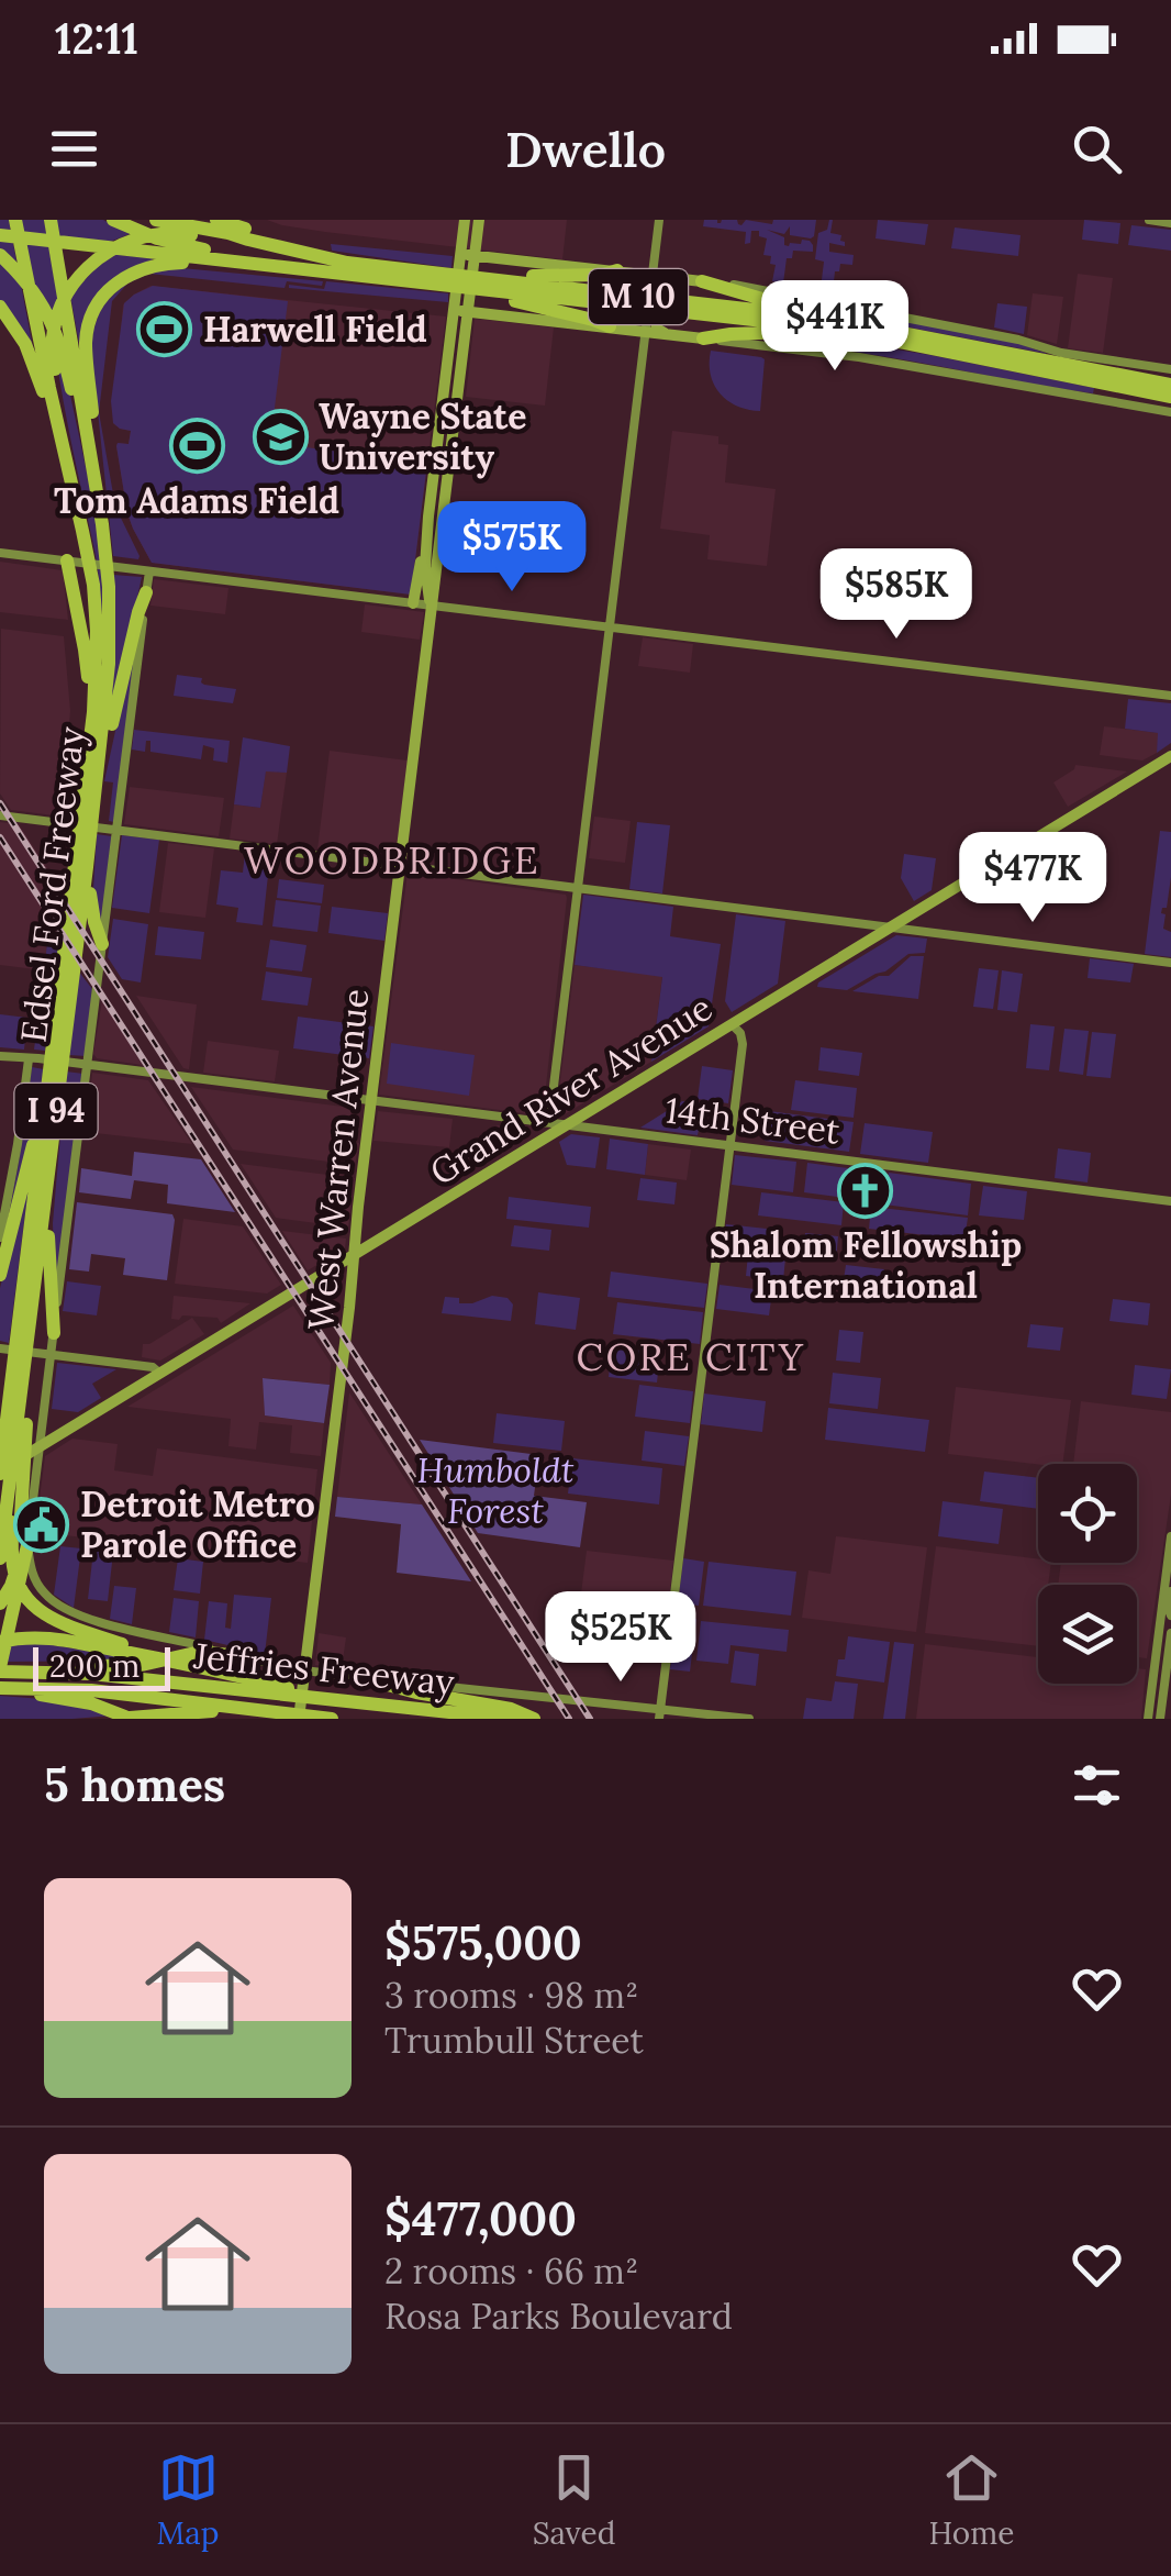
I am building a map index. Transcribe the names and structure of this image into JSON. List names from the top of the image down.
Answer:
{
  "streets": {
    "highway": [
      "M 10",
      "Edsel Ford Freeway",
      "I 94",
      "Jeffries Freeway"
    ],
    "main road": ["Grand River Avenue", "West Warren Avenue"],
    "street": ["14th Street"]
  },
  "crossings": [
    ["M 10", "West Warren Avenue"],
    ["Edsel Ford Freeway", "Grand River Avenue"],
    ["Grand River Avenue", "14th Street"],
    ["Grand River Avenue", "West Warren Avenue"],
    ["14th Street", "West Warren Avenue"],
    ["West Warren Avenue", "Jeffries Freeway"]
  ],
  "districts": ["WOODBRIDGE", "CORE CITY"],
  "parks": ["Humboldt Forest"],
  "places": {
    "sports": ["Harwell Field", "Tom Adams Field"],
    "school or university": ["Wayne State University"],
    "church": ["Shalom Fellowship International"],
    "public building": ["Detroit Metro Parole Office"]
  },
  "scale_bar": "200 m",
  "page": {
    "status": "12:11",
    "header": "Dwello",
    "price": [
      "$441K",
      "$575K",
      "$585K",
      "$477K",
      "$525K"
    ],
    "scale": "200 m",
    "heading": "5 homes",
    "list": [
      {
        "name": "$575,000",
        "note": "3 rooms · 98 m² · Trumbull Street"
      },
      {
        "name": "$477,000",
        "note": "2 rooms · 66 m² · Rosa Parks Boulevard"
      }
    ],
    "tabs": ["Map", "Saved", "Home"]
  }
}
